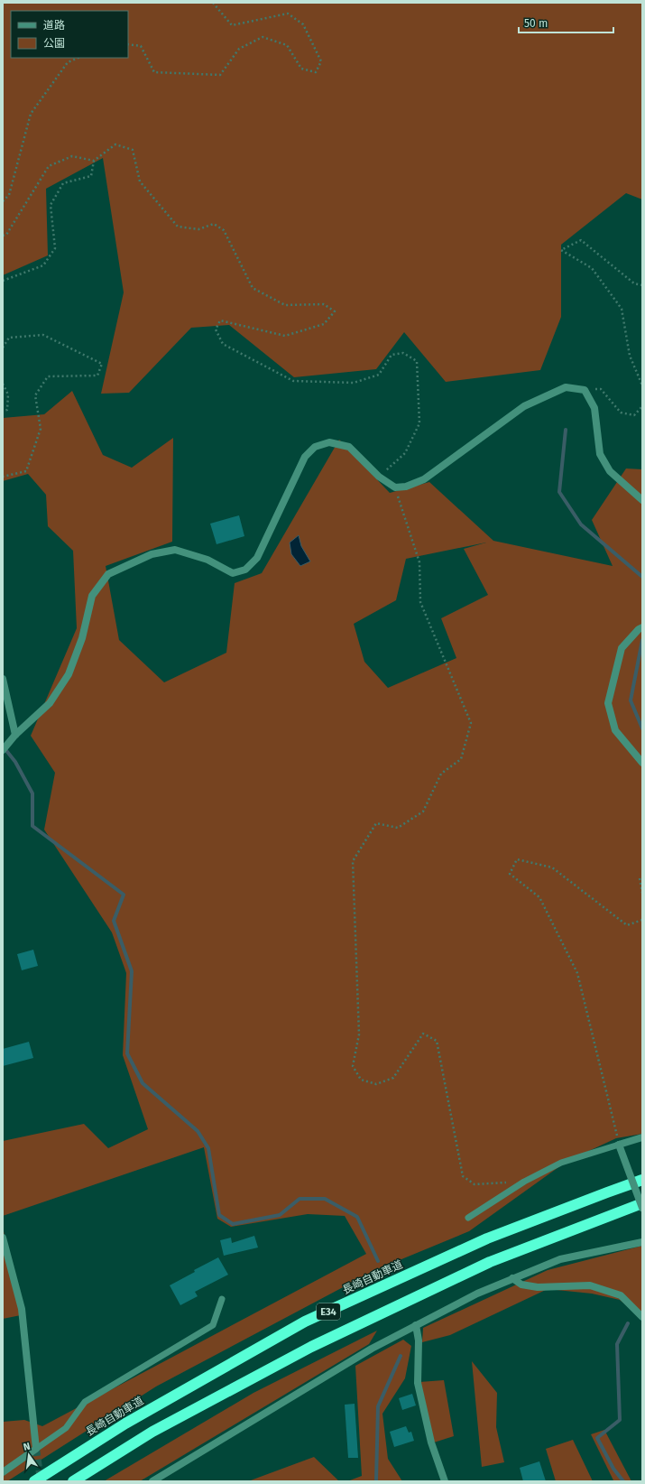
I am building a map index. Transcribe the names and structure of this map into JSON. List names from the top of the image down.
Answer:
{
  "streets": {
    "highway": ["長崎自動車道", "E34"]
  },
  "legend": ["道路", "公園"],
  "scale_bar": "50 m",
  "north": "top"
}
